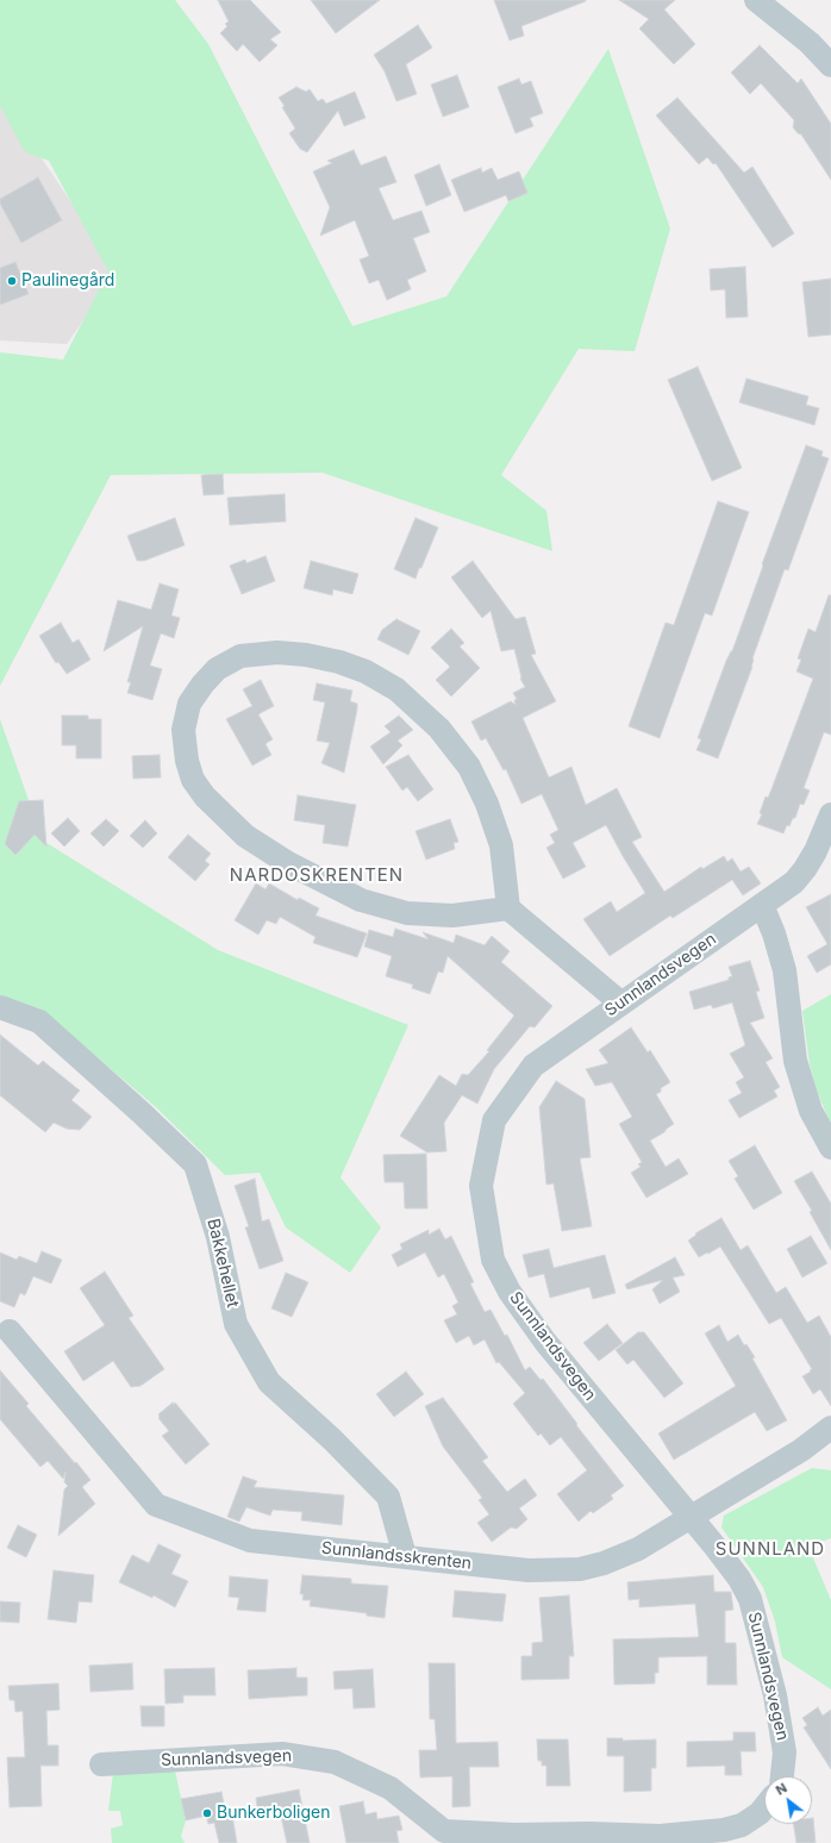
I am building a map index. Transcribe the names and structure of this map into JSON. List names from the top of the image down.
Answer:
{
  "streets": {
    "street": ["Sunnlandsvegen", "Bakkehellet", "Sunnlandsskrenten"]
  },
  "crossings": [
    ["Sunnlandsvegen", "Sunnlandsskrenten"],
    ["Bakkehellet", "Sunnlandsskrenten"]
  ],
  "districts": ["NARDOSKRENTEN", "SUNNLAND"],
  "places": ["Paulinegård", "Bunkerboligen"],
  "north": "top left"
}
